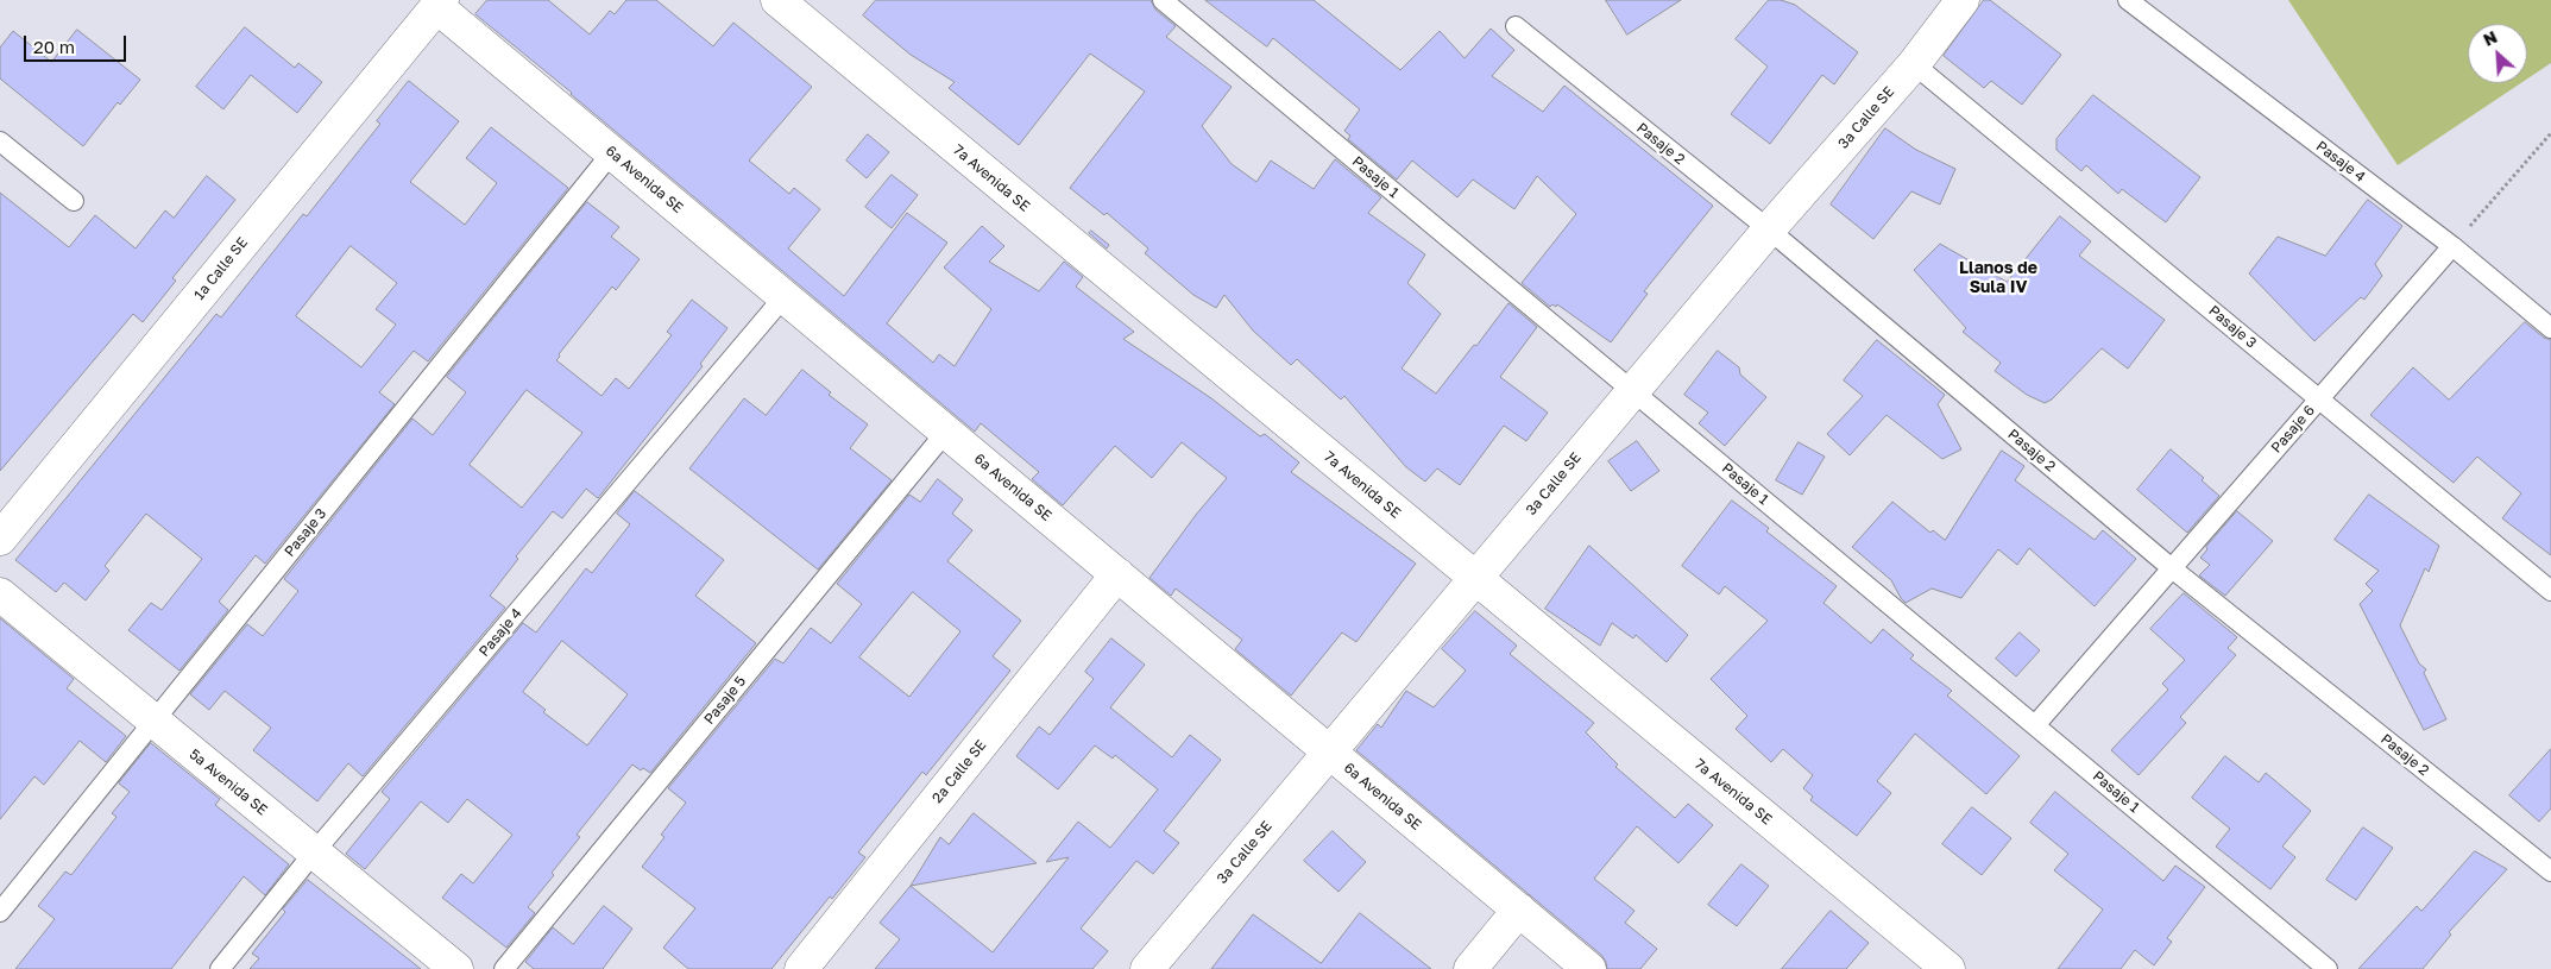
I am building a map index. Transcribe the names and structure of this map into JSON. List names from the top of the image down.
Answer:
{
  "streets": {
    "street": [
      "3a Calle SE",
      "7a Avenida SE",
      "6a Avenida SE",
      "1a Calle SE",
      "2a Calle SE",
      "5a Avenida SE"
    ],
    "lane": [
      "Pasaje 2",
      "Pasaje 4",
      "Pasaje 1",
      "Pasaje 3",
      "Pasaje 6",
      "Pasaje 5"
    ]
  },
  "crossings": [
    ["3a Calle SE", "Pasaje 2"],
    ["3a Calle SE", "Pasaje 1"],
    ["3a Calle SE", "7a Avenida SE"],
    ["3a Calle SE", "6a Avenida SE"],
    ["3a Calle SE", "Pasaje 3"],
    ["Pasaje 2", "Pasaje 6"],
    ["Pasaje 4", "6a Avenida SE"],
    ["Pasaje 4", "Pasaje 6"],
    ["Pasaje 4", "5a Avenida SE"],
    ["Pasaje 1", "Pasaje 6"],
    ["6a Avenida SE", "1a Calle SE"],
    ["6a Avenida SE", "Pasaje 3"],
    ["6a Avenida SE", "Pasaje 5"],
    ["6a Avenida SE", "2a Calle SE"],
    ["Pasaje 3", "Pasaje 6"],
    ["Pasaje 3", "5a Avenida SE"]
  ],
  "districts": ["Llanos de Sula IV"],
  "scale_bar": "20 m",
  "north": "top left"
}
